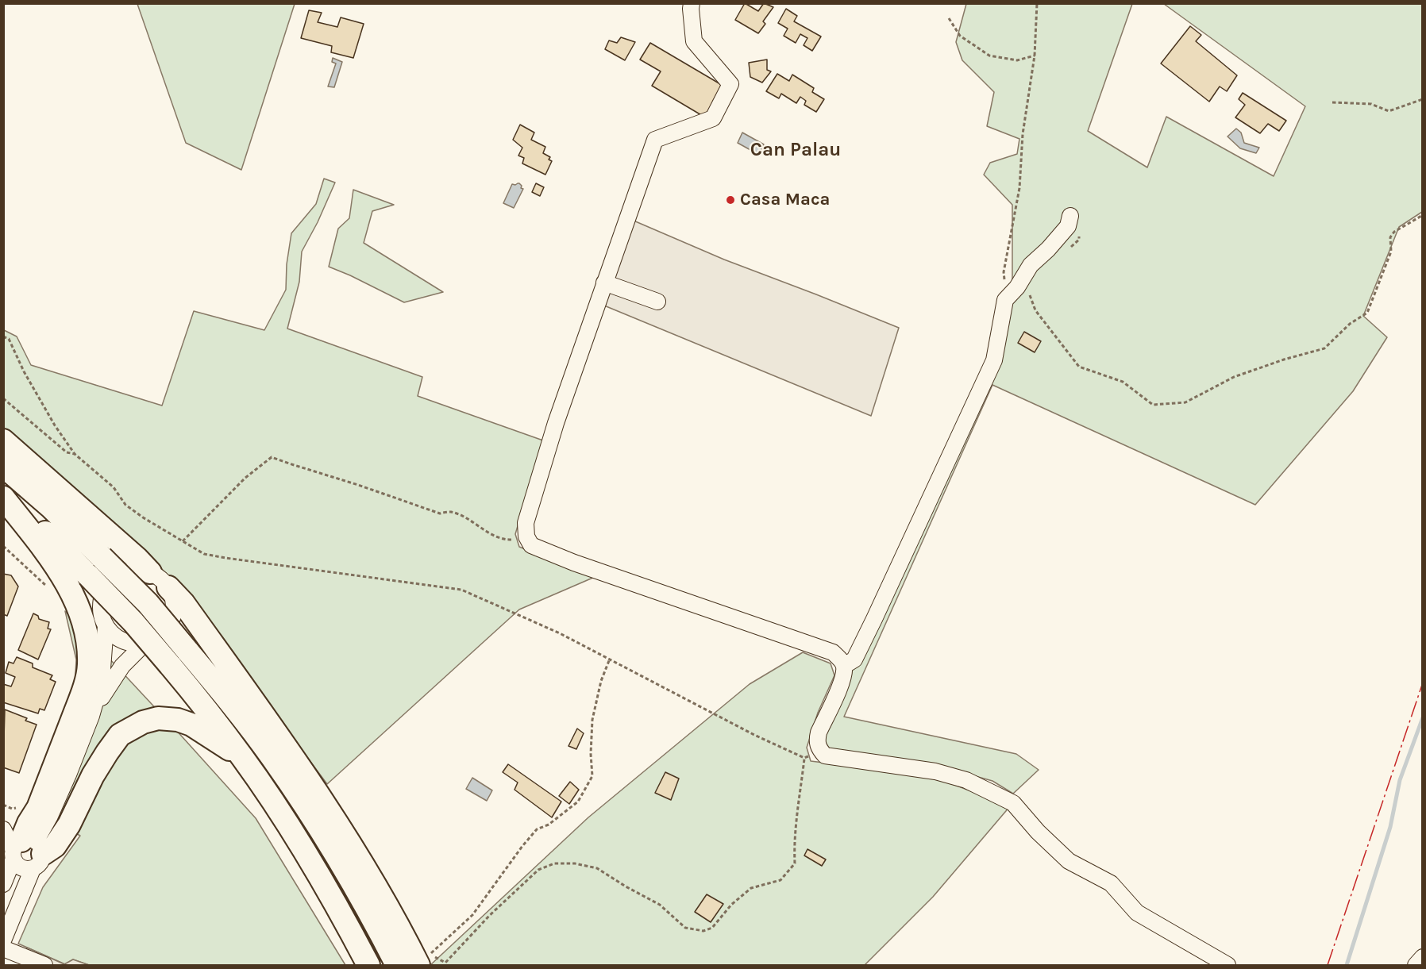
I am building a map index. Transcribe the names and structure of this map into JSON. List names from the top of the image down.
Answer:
{
  "districts": ["Can Palau"],
  "places": ["Casa Maca"]
}
